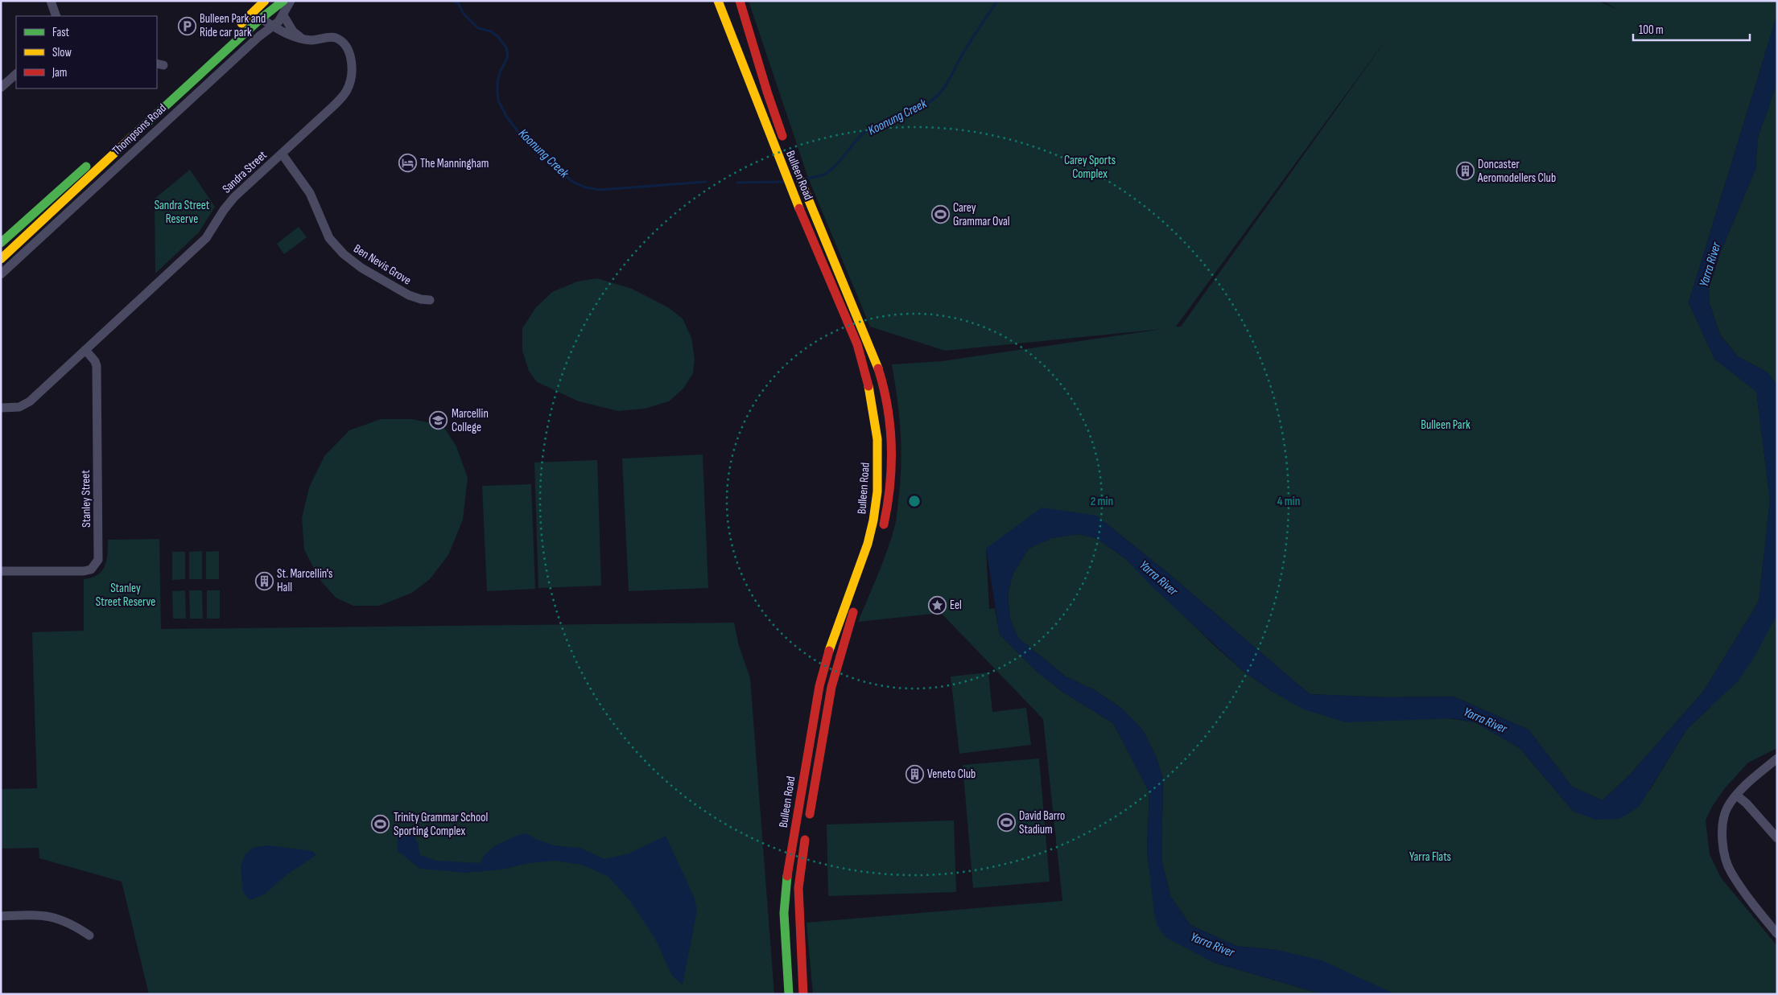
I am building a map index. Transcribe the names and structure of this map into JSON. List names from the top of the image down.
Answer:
{
  "streets": {
    "main road": ["Thompsons Road", "Bulleen Road"],
    "street": ["Sandra Street", "Ben Nevis Grove", "Stanley Street"]
  },
  "crossings": [
    ["Thompsons Road", "Sandra Street"],
    ["Sandra Street", "Ben Nevis Grove"],
    ["Sandra Street", "Stanley Street"]
  ],
  "water": ["Koonung Creek", "Yarra River"],
  "parks": [
    "Carey Sports Complex",
    "Sandra Street Reserve",
    "Bulleen Park",
    "Stanley Street Reserve",
    "Yarra Flats"
  ],
  "places": {
    "parking": ["Bulleen Park and Ride car park"],
    "hotel": ["The Manningham"],
    "building": ["Doncaster Aeromodellers Club", "St. Marcellin's Hall", "Veneto Club"],
    "sports": ["Carey Grammar Oval", "David Barro Stadium", "Trinity Grammar School Sporting Complex"],
    "school or university": ["Marcellin College"],
    "place": ["Eel"]
  },
  "legend": ["Fast", "Slow", "Jam"],
  "scale_bar": "100 m",
  "rings": ["2 min", "4 min"]
}
